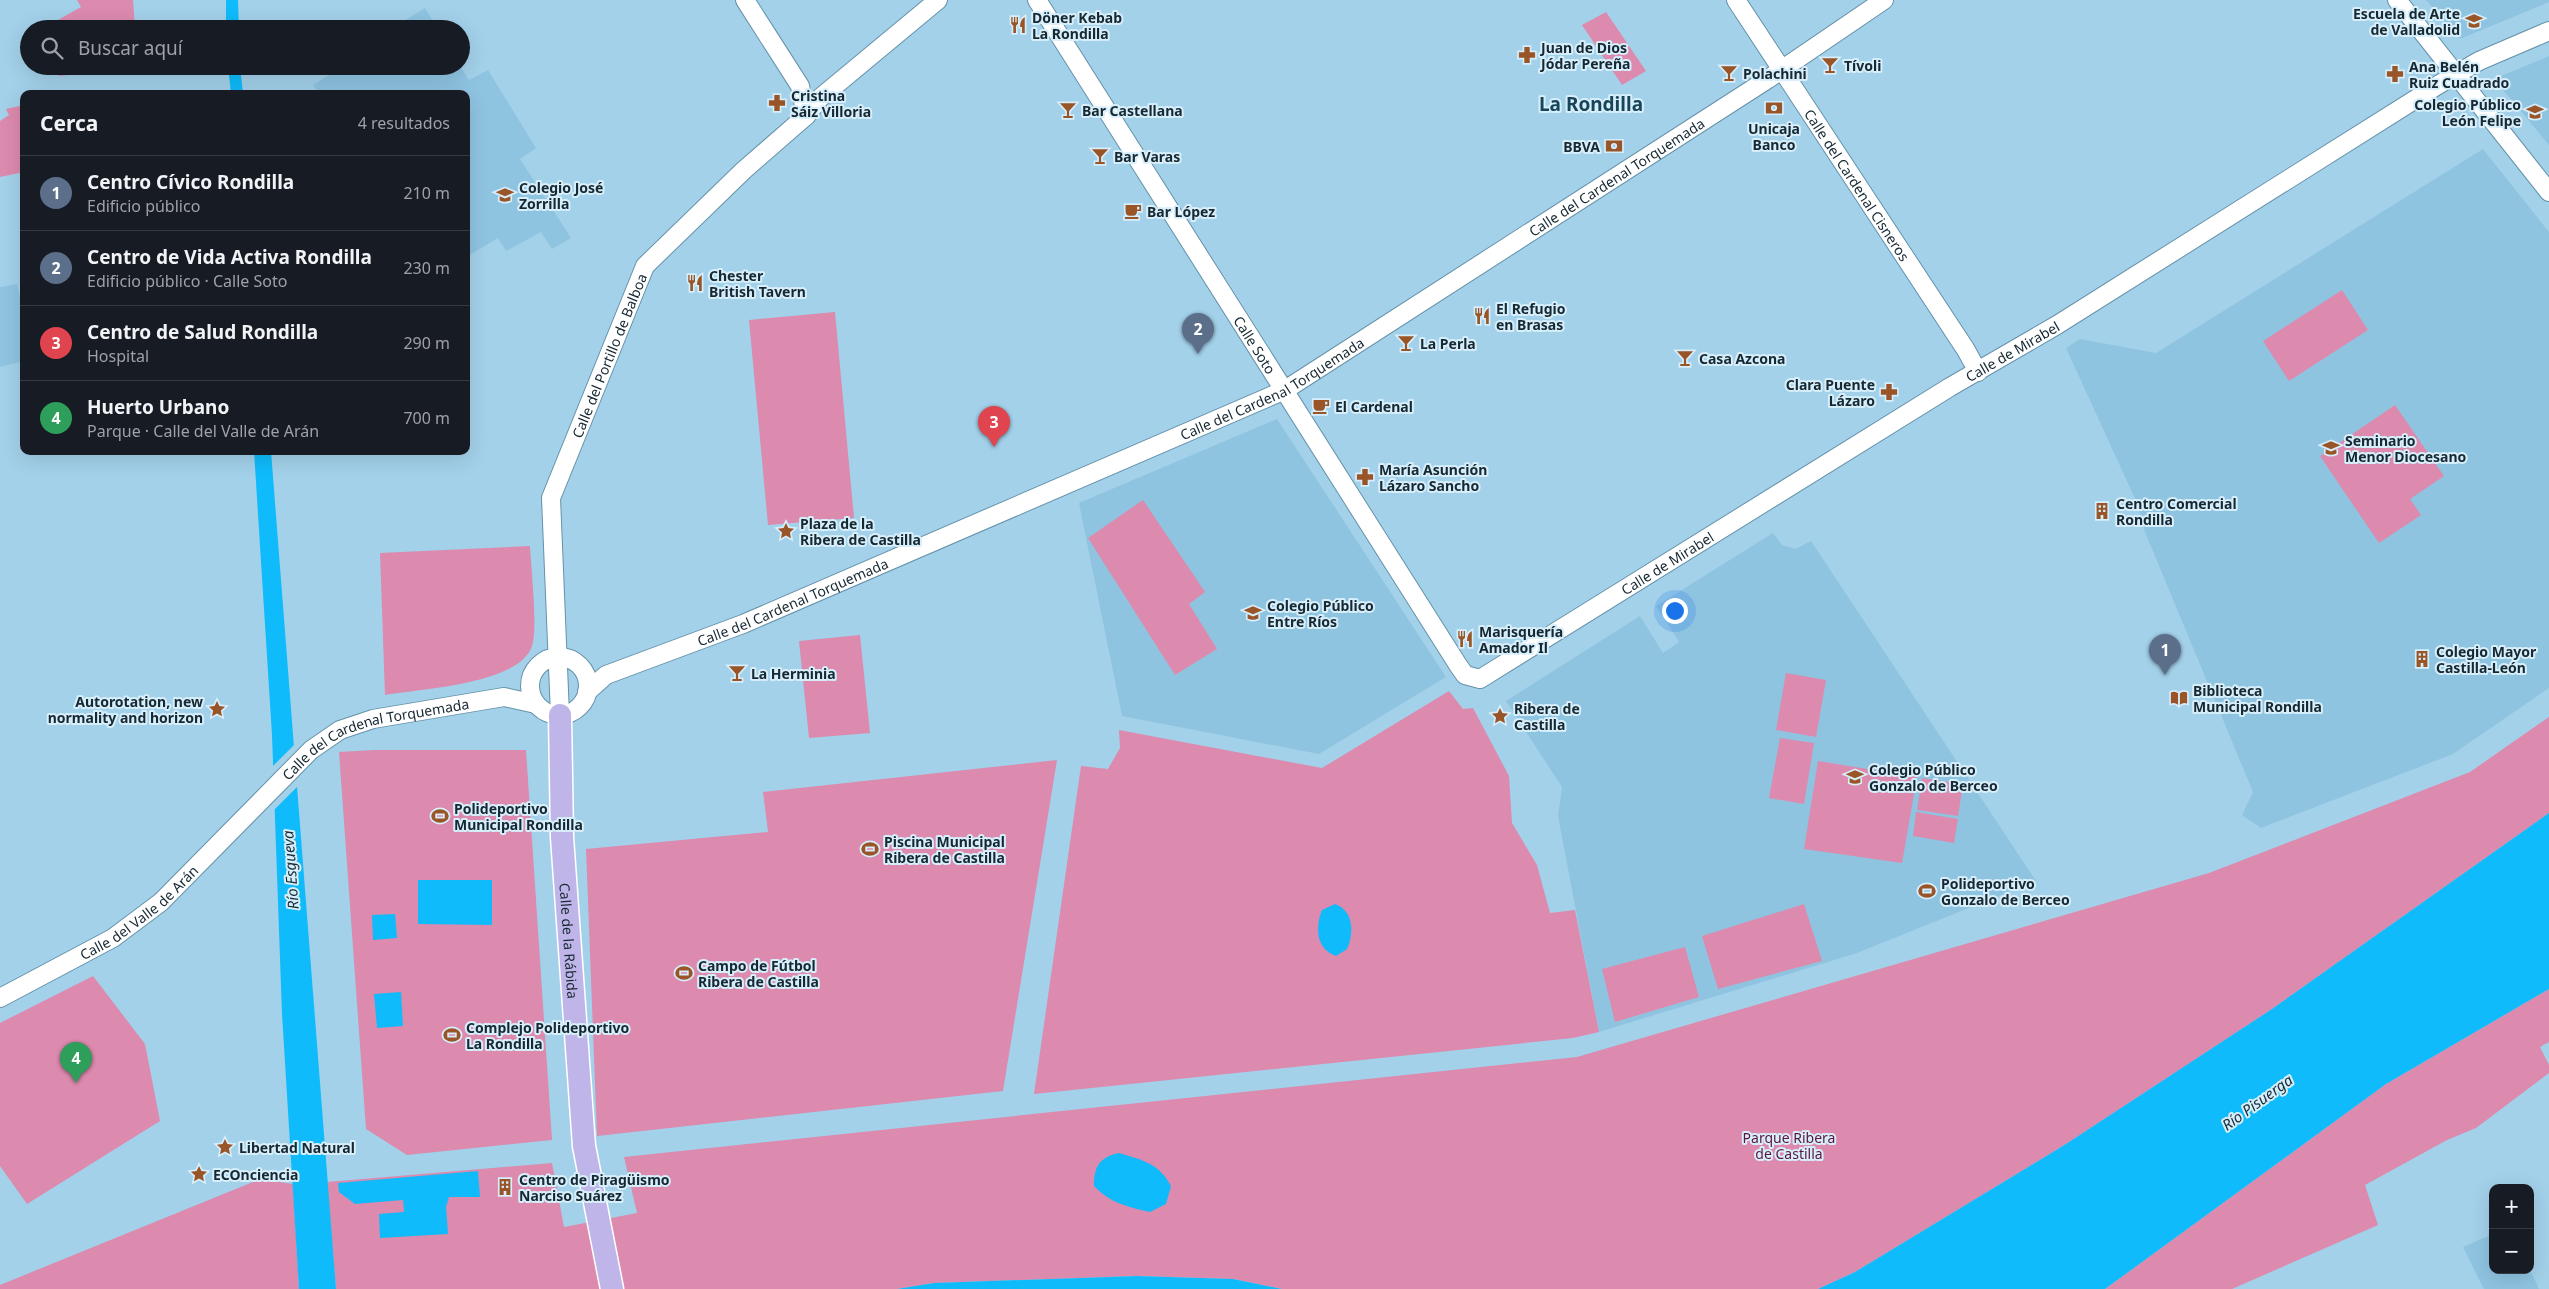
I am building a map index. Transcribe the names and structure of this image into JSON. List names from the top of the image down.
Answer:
{
  "streets": {
    "main road": ["Calle de la Rábida"],
    "street": [
      "Calle del Cardenal Torquemada",
      "Calle del Cardenal Cisneros",
      "Calle Soto",
      "Calle de Mirabel",
      "Calle del Portillo de Balboa",
      "Calle del Valle de Arán"
    ]
  },
  "crossings": [
    ["Calle del Cardenal Torquemada", "Calle del Cardenal Cisneros"],
    ["Calle del Cardenal Torquemada", "Calle Soto"],
    ["Calle del Cardenal Torquemada", "Calle del Portillo de Balboa"],
    ["Calle del Cardenal Torquemada", "Calle del Valle de Arán"],
    ["Calle del Cardenal Torquemada", "Calle de la Rábida"],
    ["Calle del Cardenal Cisneros", "Calle de Mirabel"],
    ["Calle Soto", "Calle de Mirabel"],
    ["Calle del Portillo de Balboa", "Calle de la Rábida"]
  ],
  "districts": ["La Rondilla"],
  "water": ["Río Esgueva", "Río Pisuerga"],
  "parks": ["Parque Ribera de Castilla"],
  "places": {
    "school or university": [
      "Escuela de Arte de Valladolid",
      "Colegio Público León Felipe",
      "Colegio José Zorrilla",
      "Seminario Menor Diocesano",
      "Colegio Público Entre Ríos",
      "Colegio Público Gonzalo de Berceo"
    ],
    "restaurant": [
      "Döner Kebab La Rondilla",
      "Chester British Tavern",
      "El Refugio en Brasas",
      "Marisquería Amador Il"
    ],
    "pharmacy": [
      "Juan de Dios Jódar Pereña",
      "Ana Belén Ruiz Cuadrado",
      "Cristina Sáiz Villoria",
      "Clara Puente Lázaro",
      "María Asunción Lázaro Sancho"
    ],
    "bar": [
      "Tívoli",
      "Polachini",
      "Bar Castellana",
      "Bar Varas",
      "La Perla",
      "Casa Azcona",
      "La Herminia"
    ],
    "bank": ["Unicaja Banco", "BBVA"],
    "cafe": ["Bar López", "El Cardenal"],
    "building": ["Centro Comercial Rondilla", "Colegio Mayor Castilla-León", "Centro de Piragüismo Narciso Suárez"],
    "place": [
      "Plaza de la Ribera de Castilla",
      "Autorotation, new normality and horizon",
      "Ribera de Castilla",
      "Libertad Natural",
      "ECOnciencia"
    ],
    "library": ["Biblioteca Municipal Rondilla"],
    "sports": [
      "Polideportivo Municipal Rondilla",
      "Piscina Municipal Ribera de Castilla",
      "Polideportivo Gonzalo de Berceo",
      "Campo de Fútbol Ribera de Castilla",
      "Complejo Polideportivo La Rondilla"
    ]
  },
  "page": {
    "search": "Buscar aquí",
    "heading": ["Cerca", "4 resultados"],
    "list": [
      {
        "mark": "1",
        "name": "Centro Cívico Rondilla",
        "note": "Edificio público",
        "value": "210 m"
      },
      {
        "mark": "2",
        "name": "Centro de Vida Activa Rondilla",
        "note": "Edificio público · Calle Soto",
        "value": "230 m"
      },
      {
        "mark": "3",
        "name": "Centro de Salud Rondilla",
        "note": "Hospital",
        "value": "290 m"
      },
      {
        "mark": "4",
        "name": "Huerto Urbano",
        "note": "Parque · Calle del Valle de Arán",
        "value": "700 m"
      }
    ],
    "pins": [
      "2",
      "3",
      "1",
      "4"
    ],
    "map_buttons": ["+", "−"]
  }
}
